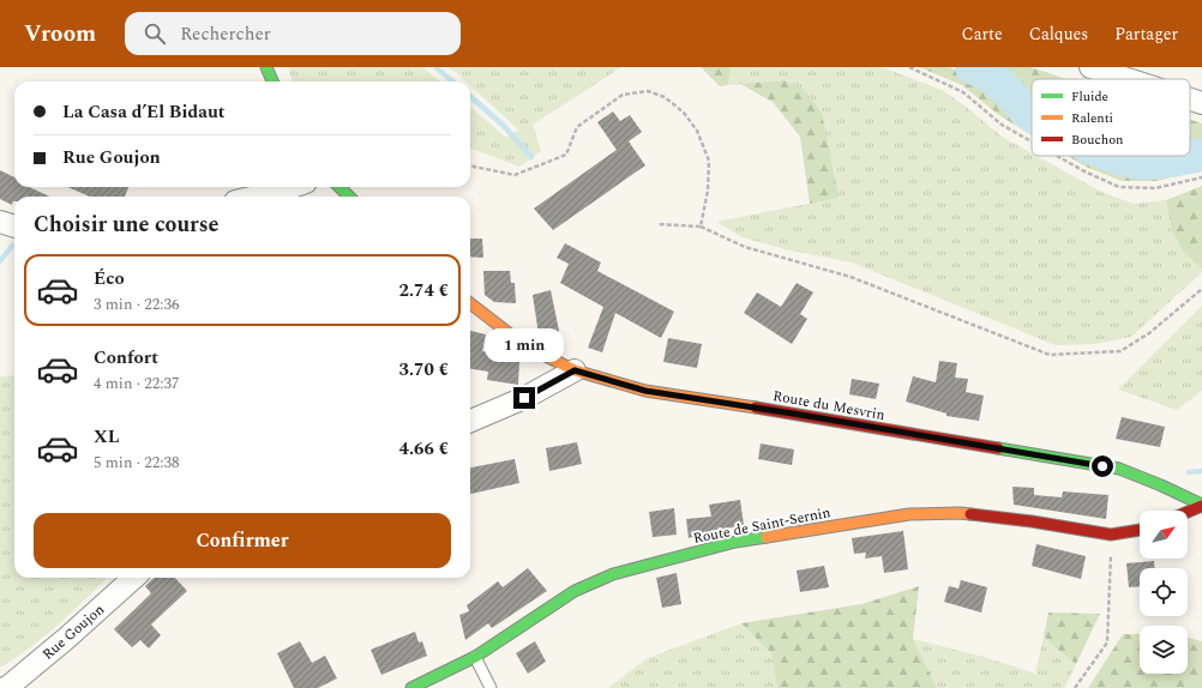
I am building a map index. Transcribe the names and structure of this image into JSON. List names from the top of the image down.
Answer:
{
  "streets": {
    "main road": ["Route du Mesvrin", "Route de Saint-Sernin"],
    "street": ["Rue Goujon"]
  },
  "legend": ["Fluide", "Ralenti", "Bouchon"],
  "north": "top right",
  "page": {
    "header": "Vroom",
    "search": "Rechercher",
    "nav": ["Carte", "Calques", "Partager"],
    "banner": ["La Casa d’El Bidaut", "Rue Goujon"],
    "heading": "Choisir une course",
    "list": [
      {
        "name": "Éco",
        "note": "3 min · 22:36",
        "value": "2.74 €"
      },
      {
        "name": "Confort",
        "note": "4 min · 22:37",
        "value": "3.70 €"
      },
      {
        "name": "XL",
        "note": "5 min · 22:38",
        "value": "4.66 €"
      }
    ],
    "bubble": "1 min",
    "buttons": "Confirmer"
  }
}
